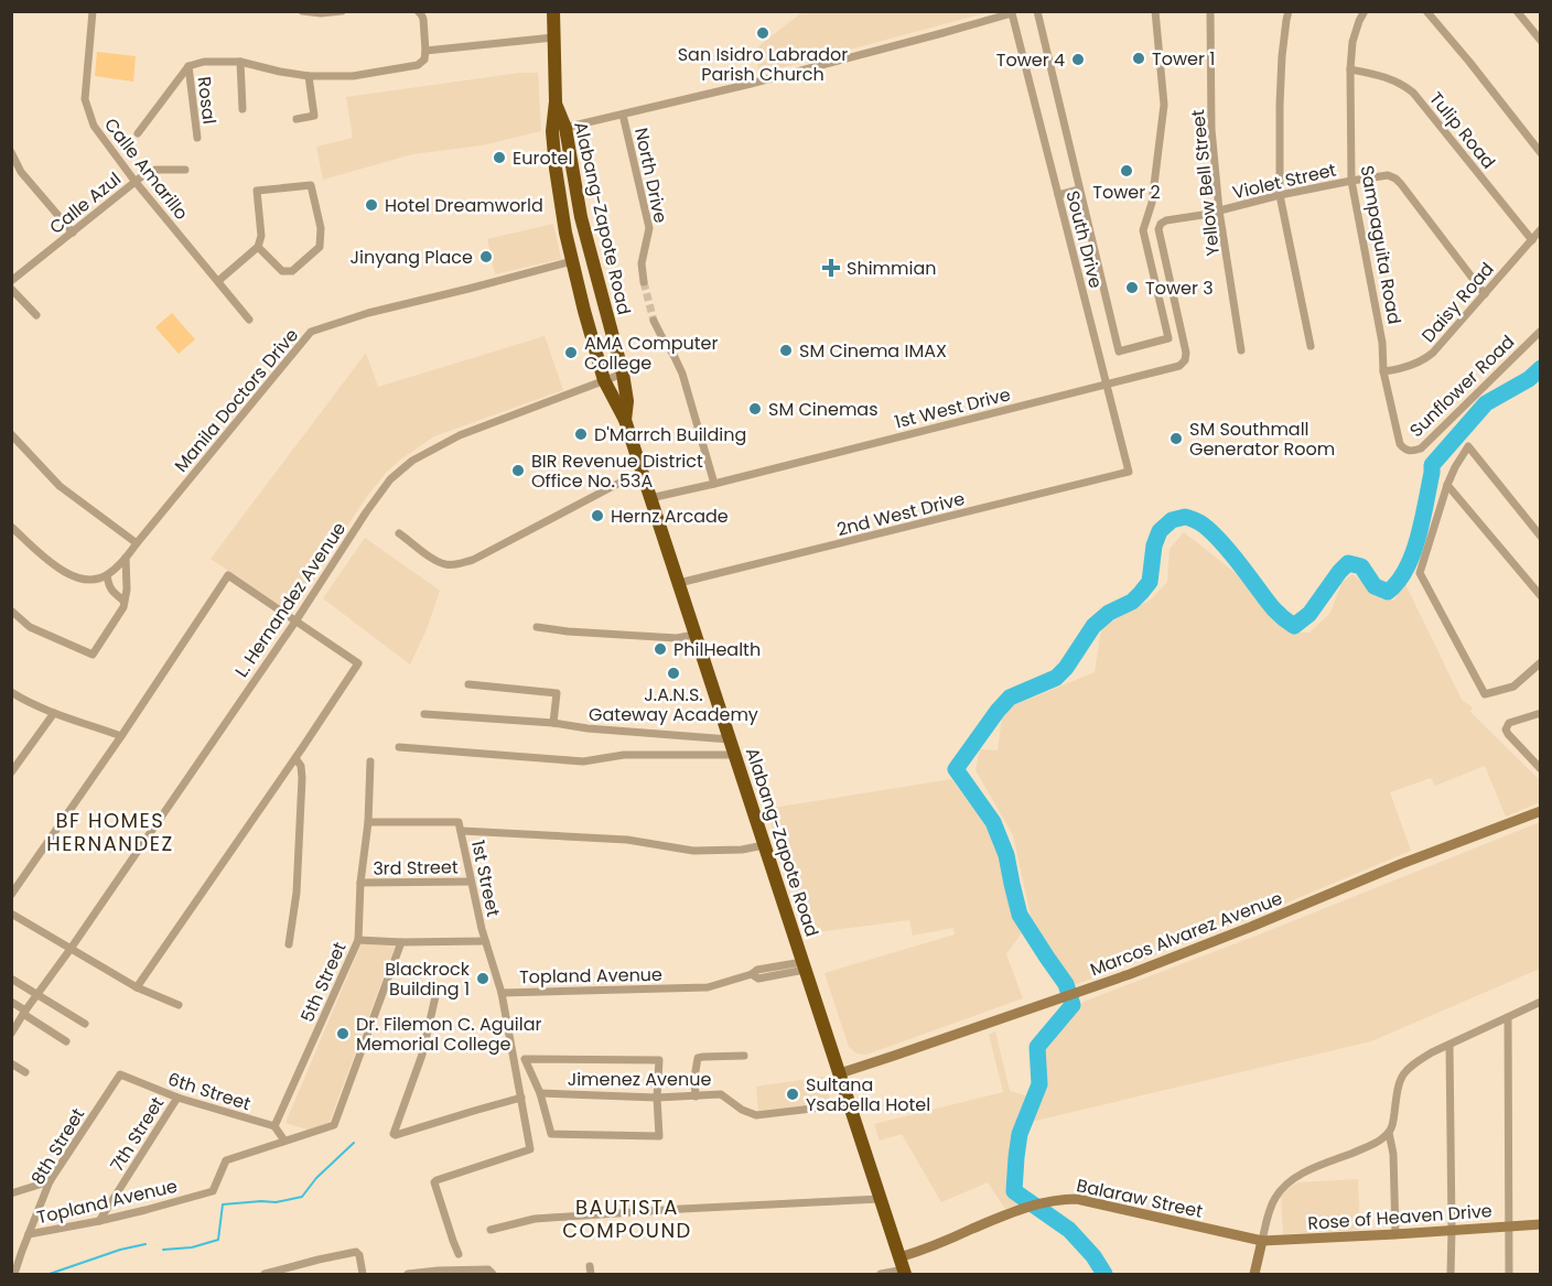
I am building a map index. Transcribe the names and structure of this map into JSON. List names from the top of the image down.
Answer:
{
  "streets": {
    "highway": ["Alabang-Zapote Road"],
    "main road": ["Marcos Alvarez Avenue", "Balaraw Street", "Rose of Heaven Drive"],
    "street": [
      "Rosal",
      "Tulip Road",
      "Calle Amarillo",
      "North Drive",
      "Violet Street",
      "Yellow Bell Street",
      "Calle Azul",
      "South Drive",
      "Sampaguita Road",
      "Daisy Road",
      "Sunflower Road",
      "Manila Doctors Drive",
      "1st West Drive",
      "2nd West Drive",
      "L. Hernandez Avenue",
      "3rd Street",
      "1st Street",
      "Topland Avenue",
      "5th Street",
      "Jimenez Avenue",
      "6th Street",
      "7th Street",
      "8th Street"
    ]
  },
  "crossings": [
    ["Tulip Road", "Sampaguita Road"],
    ["Tulip Road", "Daisy Road"],
    ["Calle Amarillo", "Calle Azul"],
    ["North Drive", "South Drive"],
    ["Violet Street", "Yellow Bell Street"],
    ["Violet Street", "Sampaguita Road"],
    ["Violet Street", "Daisy Road"],
    ["Violet Street", "1st West Drive"],
    ["Alabang-Zapote Road", "Manila Doctors Drive"],
    ["Alabang-Zapote Road", "1st West Drive"],
    ["Alabang-Zapote Road", "2nd West Drive"],
    ["Alabang-Zapote Road", "L. Hernandez Avenue"],
    ["Alabang-Zapote Road", "Marcos Alvarez Avenue"],
    ["Alabang-Zapote Road", "Topland Avenue"],
    ["Alabang-Zapote Road", "Jimenez Avenue"],
    ["Alabang-Zapote Road", "Balaraw Street"],
    ["South Drive", "1st West Drive"],
    ["South Drive", "2nd West Drive"],
    ["Sampaguita Road", "Daisy Road"],
    ["Sampaguita Road", "Sunflower Road"],
    ["3rd Street", "1st Street"],
    ["3rd Street", "5th Street"],
    ["1st Street", "Topland Avenue"],
    ["1st Street", "5th Street"],
    ["Topland Avenue", "7th Street"],
    ["Topland Avenue", "8th Street"],
    ["5th Street", "6th Street"],
    ["6th Street", "7th Street"],
    ["6th Street", "8th Street"],
    ["Balaraw Street", "Rose of Heaven Drive"]
  ],
  "districts": ["BF HOMES HERNANDEZ", "BAUTISTA COMPOUND"],
  "places": {
    "other": [
      "San Isidro Labrador Parish Church",
      "Tower 1",
      "Tower 4",
      "Eurotel",
      "Tower 2",
      "Hotel Dreamworld",
      "Jinyang Place",
      "Tower 3",
      "SM Cinema IMAX",
      "AMA Computer College",
      "SM Cinemas",
      "D'Marrch Building",
      "SM Southmall Generator Room",
      "BIR Revenue District Office No. 53A",
      "Hernz Arcade",
      "PhilHealth",
      "J.A.N.S. Gateway Academy",
      "Blackrock Building 1",
      "Dr. Filemon C. Aguilar Memorial College",
      "Sultana Ysabella Hotel"
    ],
    "health": ["Shimmian"]
  }
}
